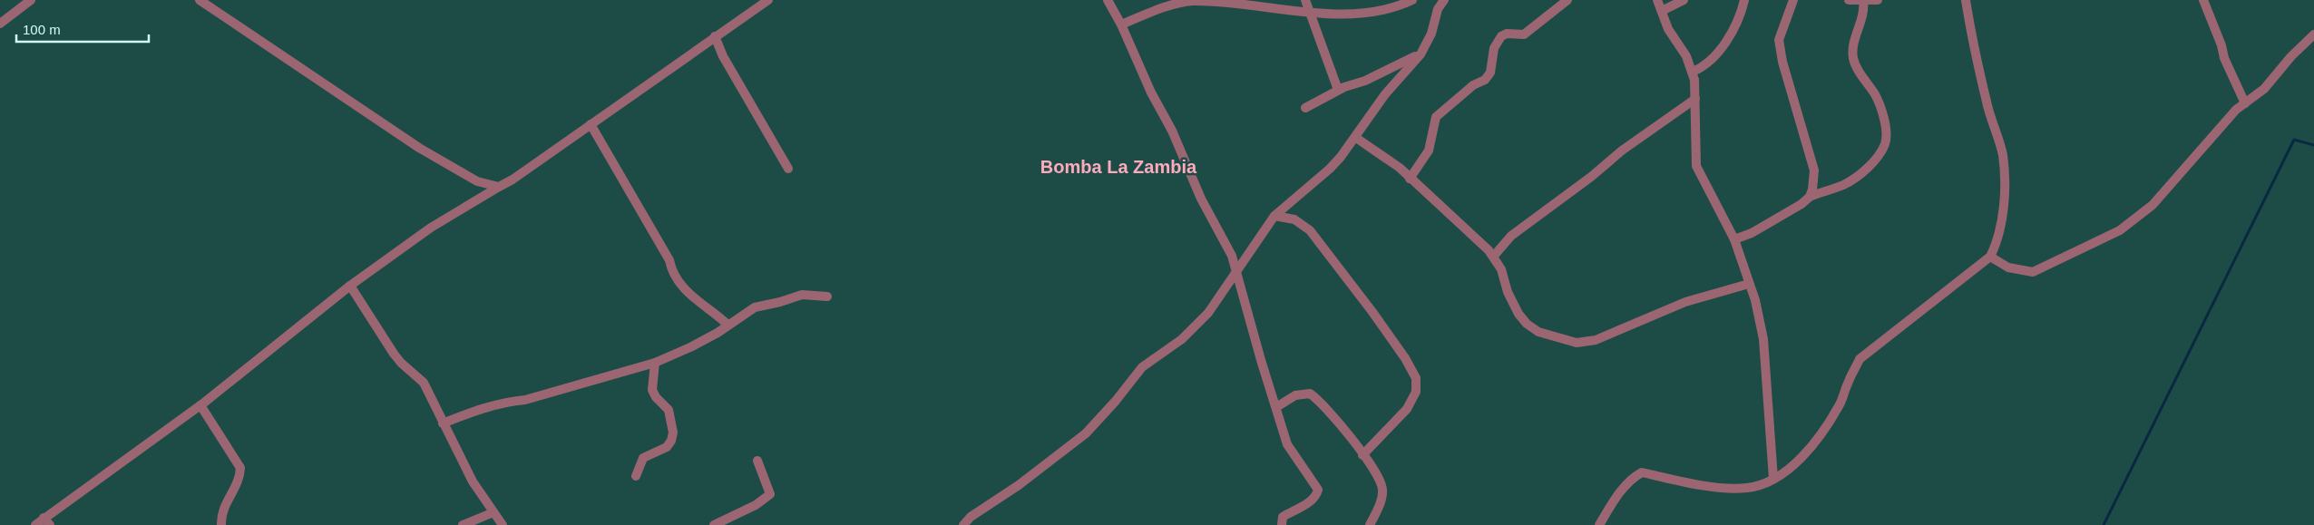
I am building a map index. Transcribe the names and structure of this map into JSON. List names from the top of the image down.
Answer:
{
  "districts": ["Bomba La Zambia"],
  "scale_bar": "100 m"
}
